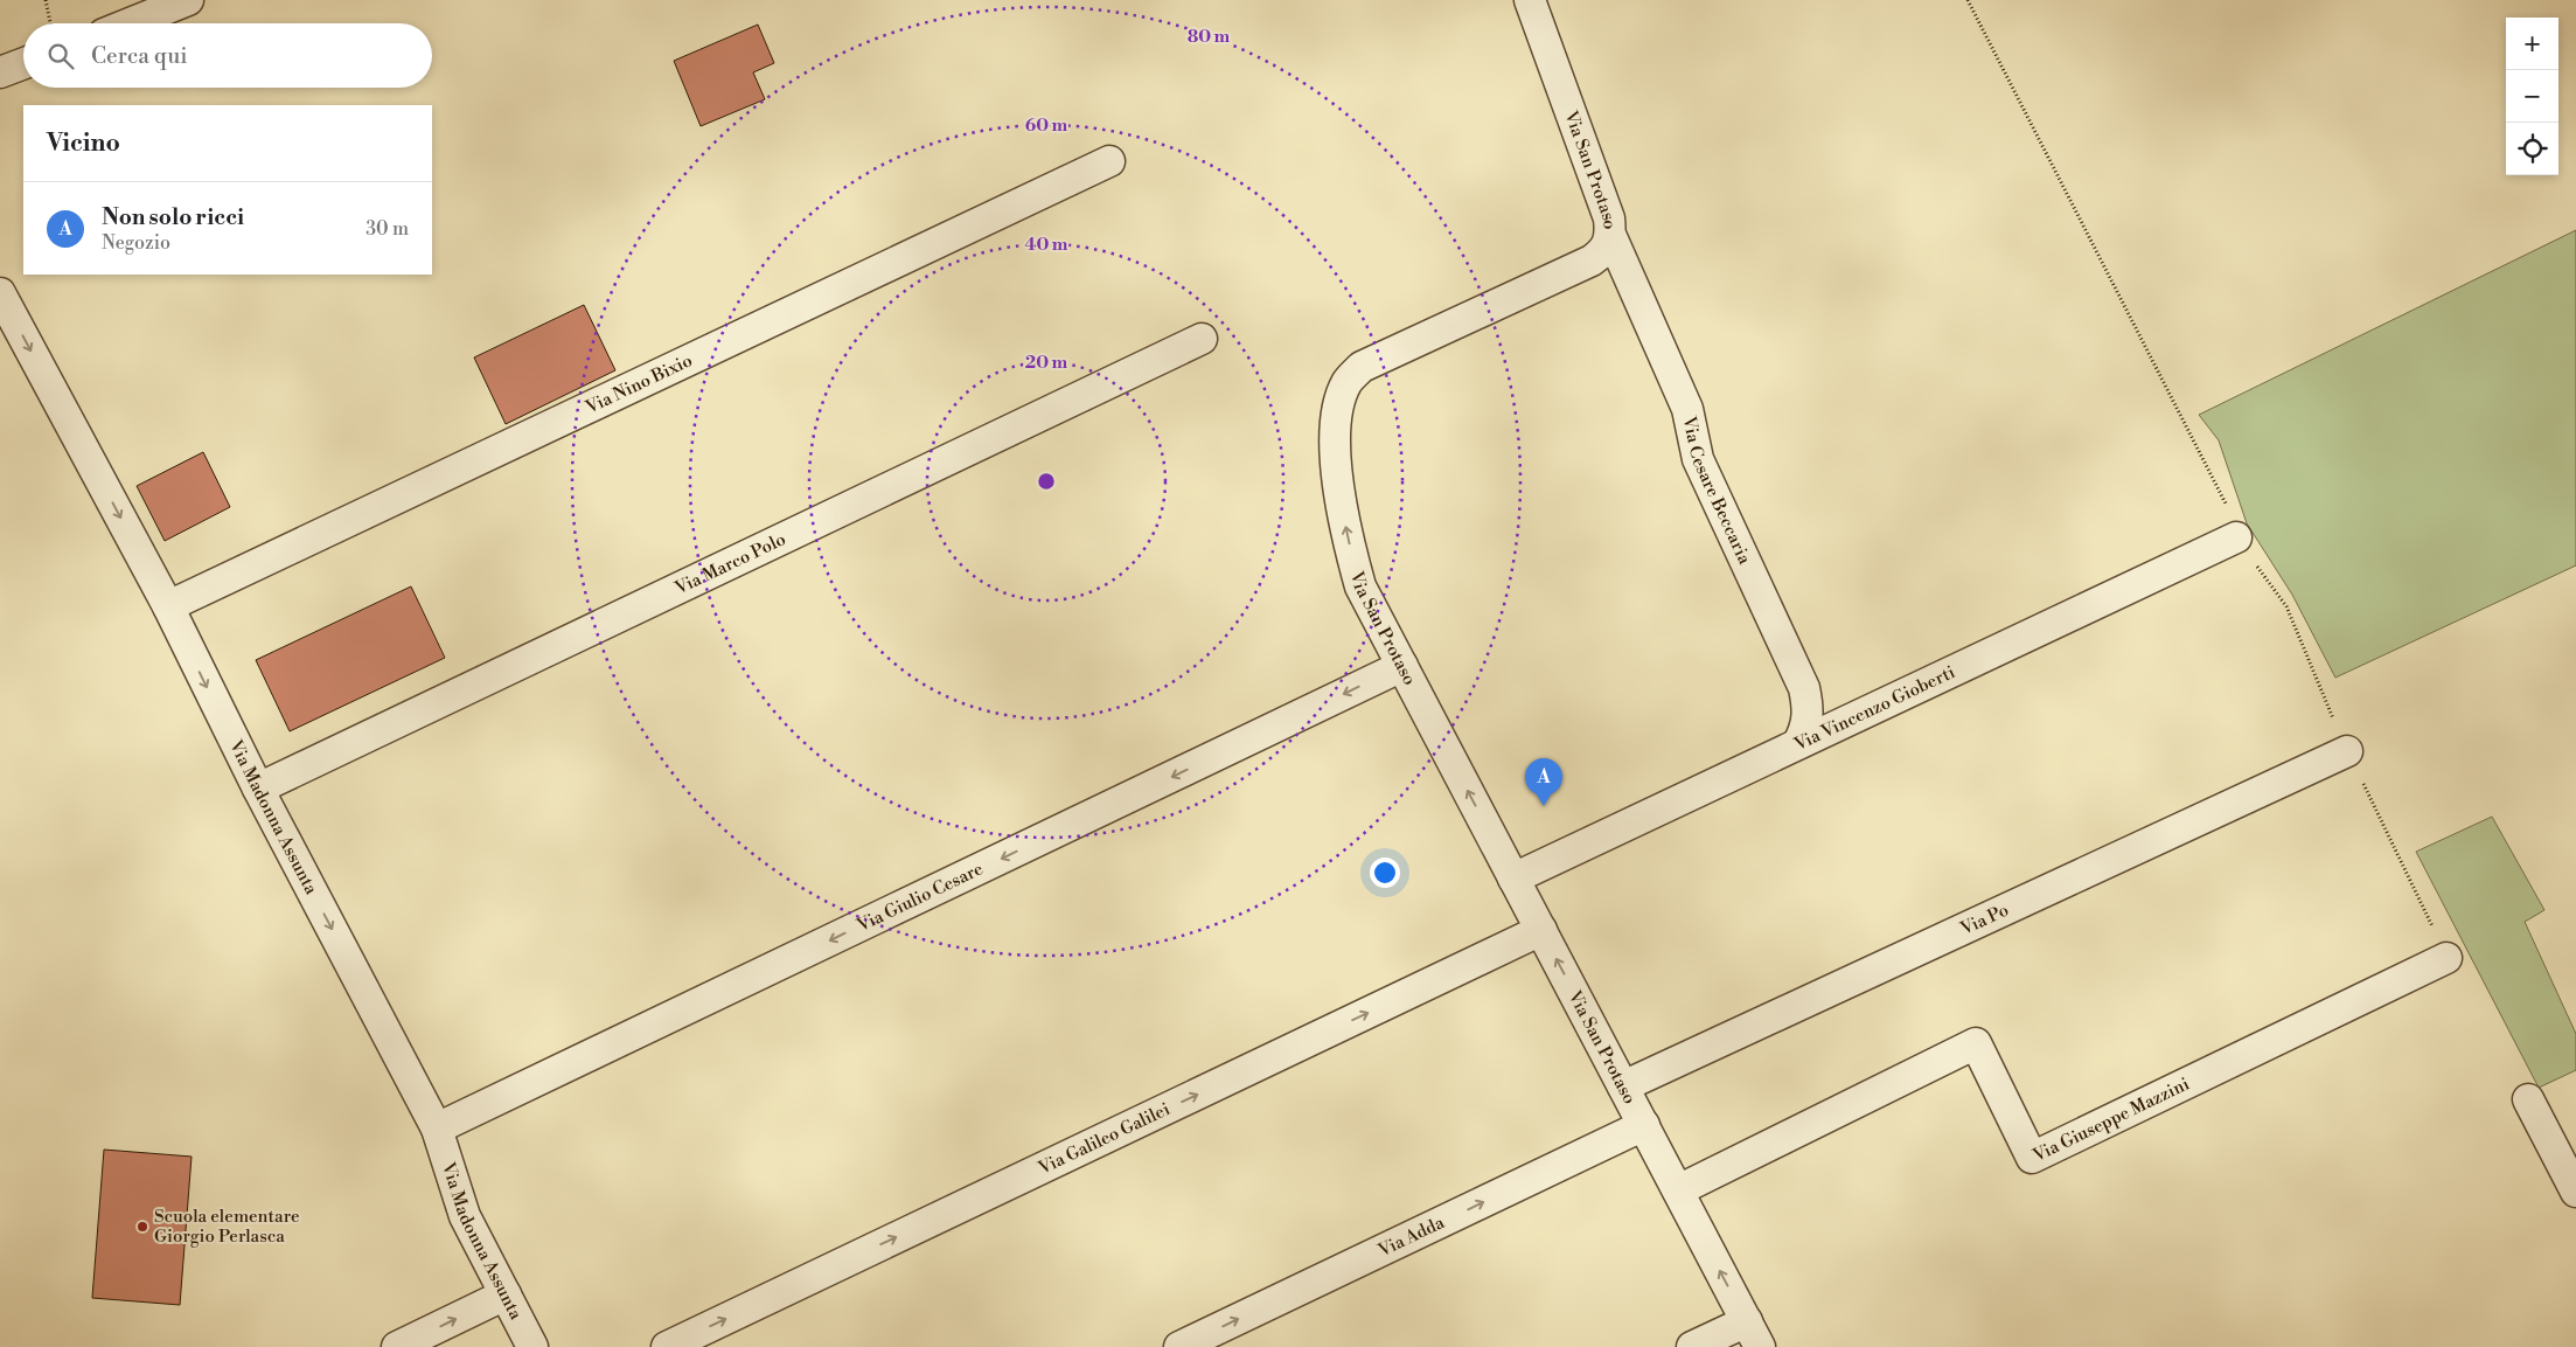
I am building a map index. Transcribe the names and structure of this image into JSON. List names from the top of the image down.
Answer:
{
  "streets": {
    "street": [
      "Via San Protaso",
      "Via Nino Bixio",
      "Via Cesare Beccaria",
      "Via Marco Polo",
      "Via Vincenzo Gioberti",
      "Via Madonna Assunta",
      "Via Giulio Cesare",
      "Via Po",
      "Via Giuseppe Mazzini",
      "Via Galileo Galilei",
      "Via Adda"
    ]
  },
  "crossings": [
    ["Via San Protaso", "Via Cesare Beccaria"],
    ["Via San Protaso", "Via Vincenzo Gioberti"],
    ["Via San Protaso", "Via Giulio Cesare"],
    ["Via San Protaso", "Via Po"],
    ["Via San Protaso", "Via Giuseppe Mazzini"],
    ["Via San Protaso", "Via Galileo Galilei"],
    ["Via San Protaso", "Via Adda"],
    ["Via Nino Bixio", "Via Madonna Assunta"],
    ["Via Cesare Beccaria", "Via Vincenzo Gioberti"],
    ["Via Marco Polo", "Via Madonna Assunta"],
    ["Via Madonna Assunta", "Via Giulio Cesare"]
  ],
  "one_way": [
    "Via Madonna Assunta",
    "Via Giulio Cesare",
    "Via Galileo Galilei",
    "Via Adda"
  ],
  "places": ["Scuola elementare Giorgio Perlasca"],
  "page": {
    "map_buttons": ["+", "−"],
    "search": "Cerca qui",
    "heading": "Vicino",
    "list": [
      {
        "mark": "A",
        "name": "Non solo ricci",
        "note": "Negozio",
        "value": "30 m"
      }
    ],
    "pins": "A"
  },
  "rings": [
    "80 m",
    "60 m",
    "40 m",
    "20 m"
  ]
}
